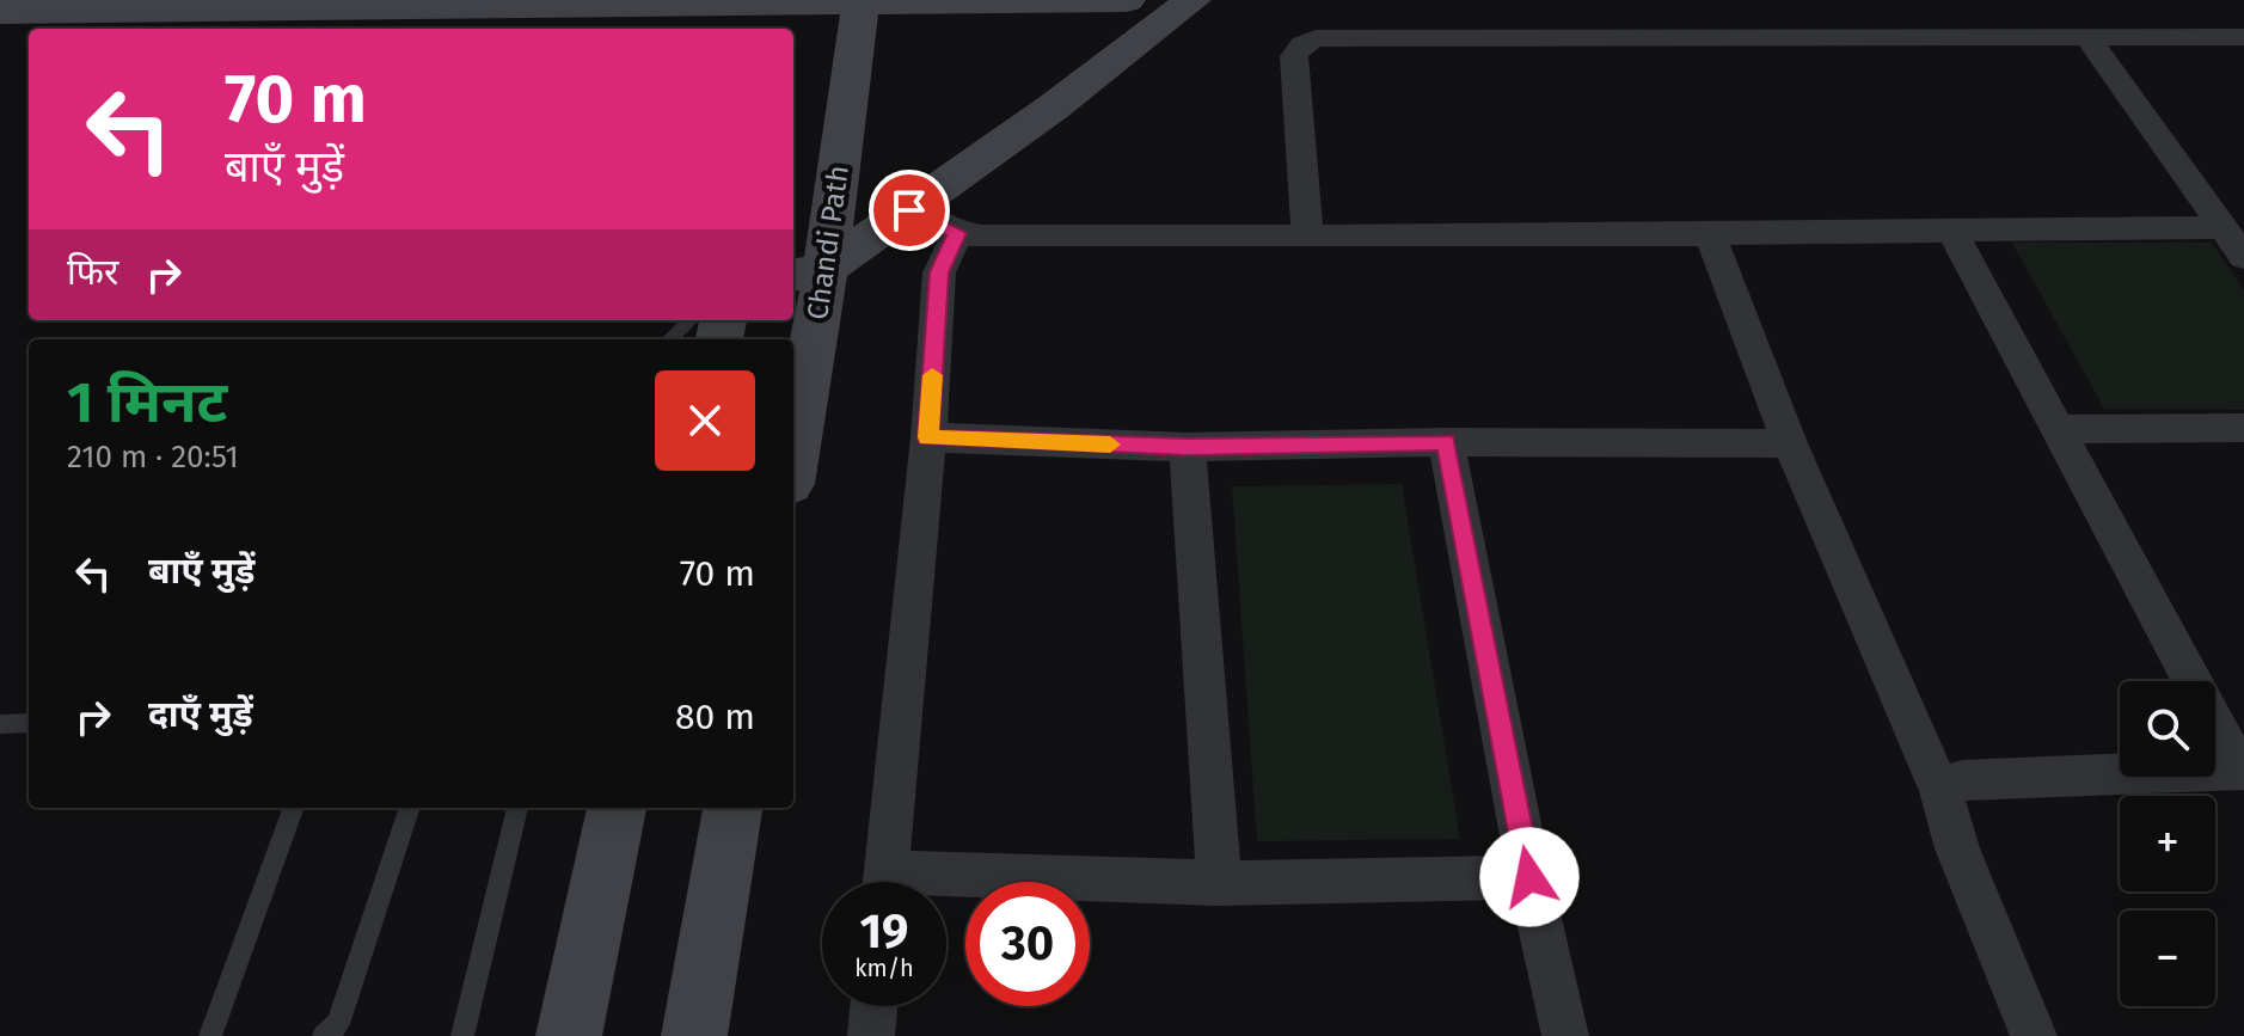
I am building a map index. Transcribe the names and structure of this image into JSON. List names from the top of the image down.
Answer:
{
  "streets": {
    "main road": ["Chandi Path"]
  },
  "page": {
    "turn": ["70 m", "बाएँ मुड़ें"],
    "then": "फिर",
    "heading": ["1 मिनट", "210 m · 20:51"],
    "list": [
      {
        "name": "बाएँ मुड़ें",
        "value": "70 m"
      },
      {
        "name": "दाएँ मुड़ें",
        "value": "80 m"
      }
    ],
    "map_buttons": ["+", "−"],
    "speed": "19 km/h",
    "limit": "30"
  }
}
